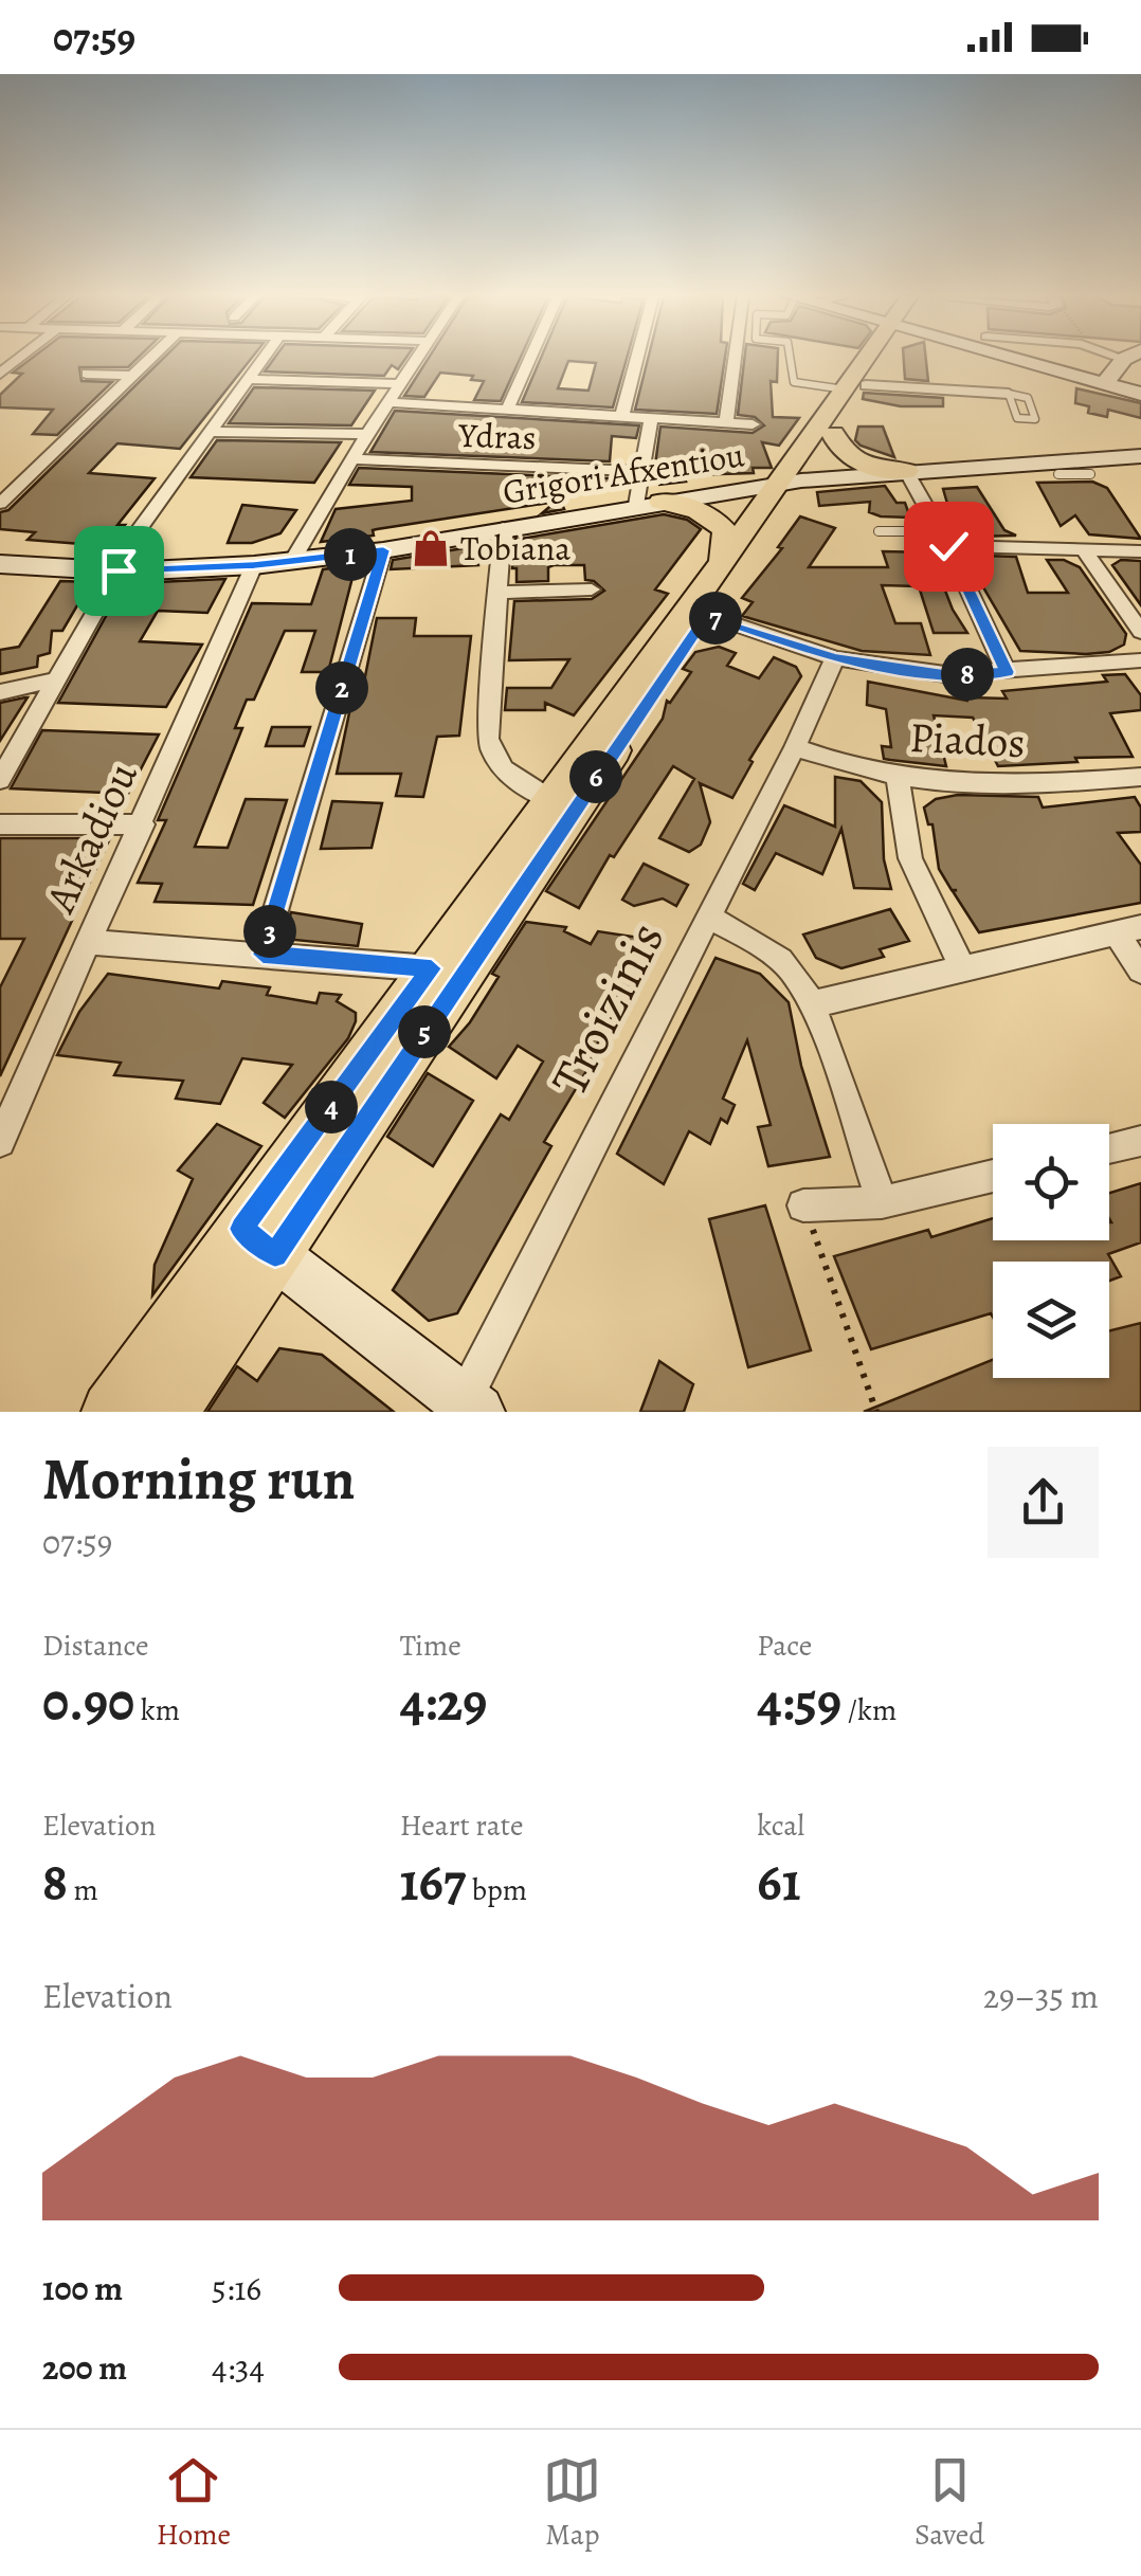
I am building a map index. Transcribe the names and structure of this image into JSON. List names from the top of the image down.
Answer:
{
  "streets": {
    "street": [
      "Ydras",
      "Grigori Afxentiou",
      "Piados",
      "Arkadiou",
      "Troizinis"
    ]
  },
  "crossings": [
    ["Grigori Afxentiou", "Arkadiou"],
    ["Piados", "Troizinis"]
  ],
  "places": {
    "shop": ["Tobiana"]
  },
  "page": {
    "status": "07:59",
    "pins": [
      "1",
      "7",
      "8",
      "2",
      "6",
      "3",
      "5",
      "4"
    ],
    "heading": ["Morning run", "07:59"],
    "stats": [
      ["Distance", "0.90 km"],
      ["Time", "4:29"],
      ["Pace", "4:59 /km"],
      ["Elevation", "8 m"],
      ["Heart rate", "167 bpm"],
      ["kcal", "61"]
    ],
    "chart": ["Elevation", "29–35 m"],
    "list": [
      {
        "name": "100 m",
        "note": "5:16"
      },
      {
        "name": "200 m",
        "note": "4:34"
      }
    ],
    "tabs": ["Home", "Map", "Saved"]
  }
}
